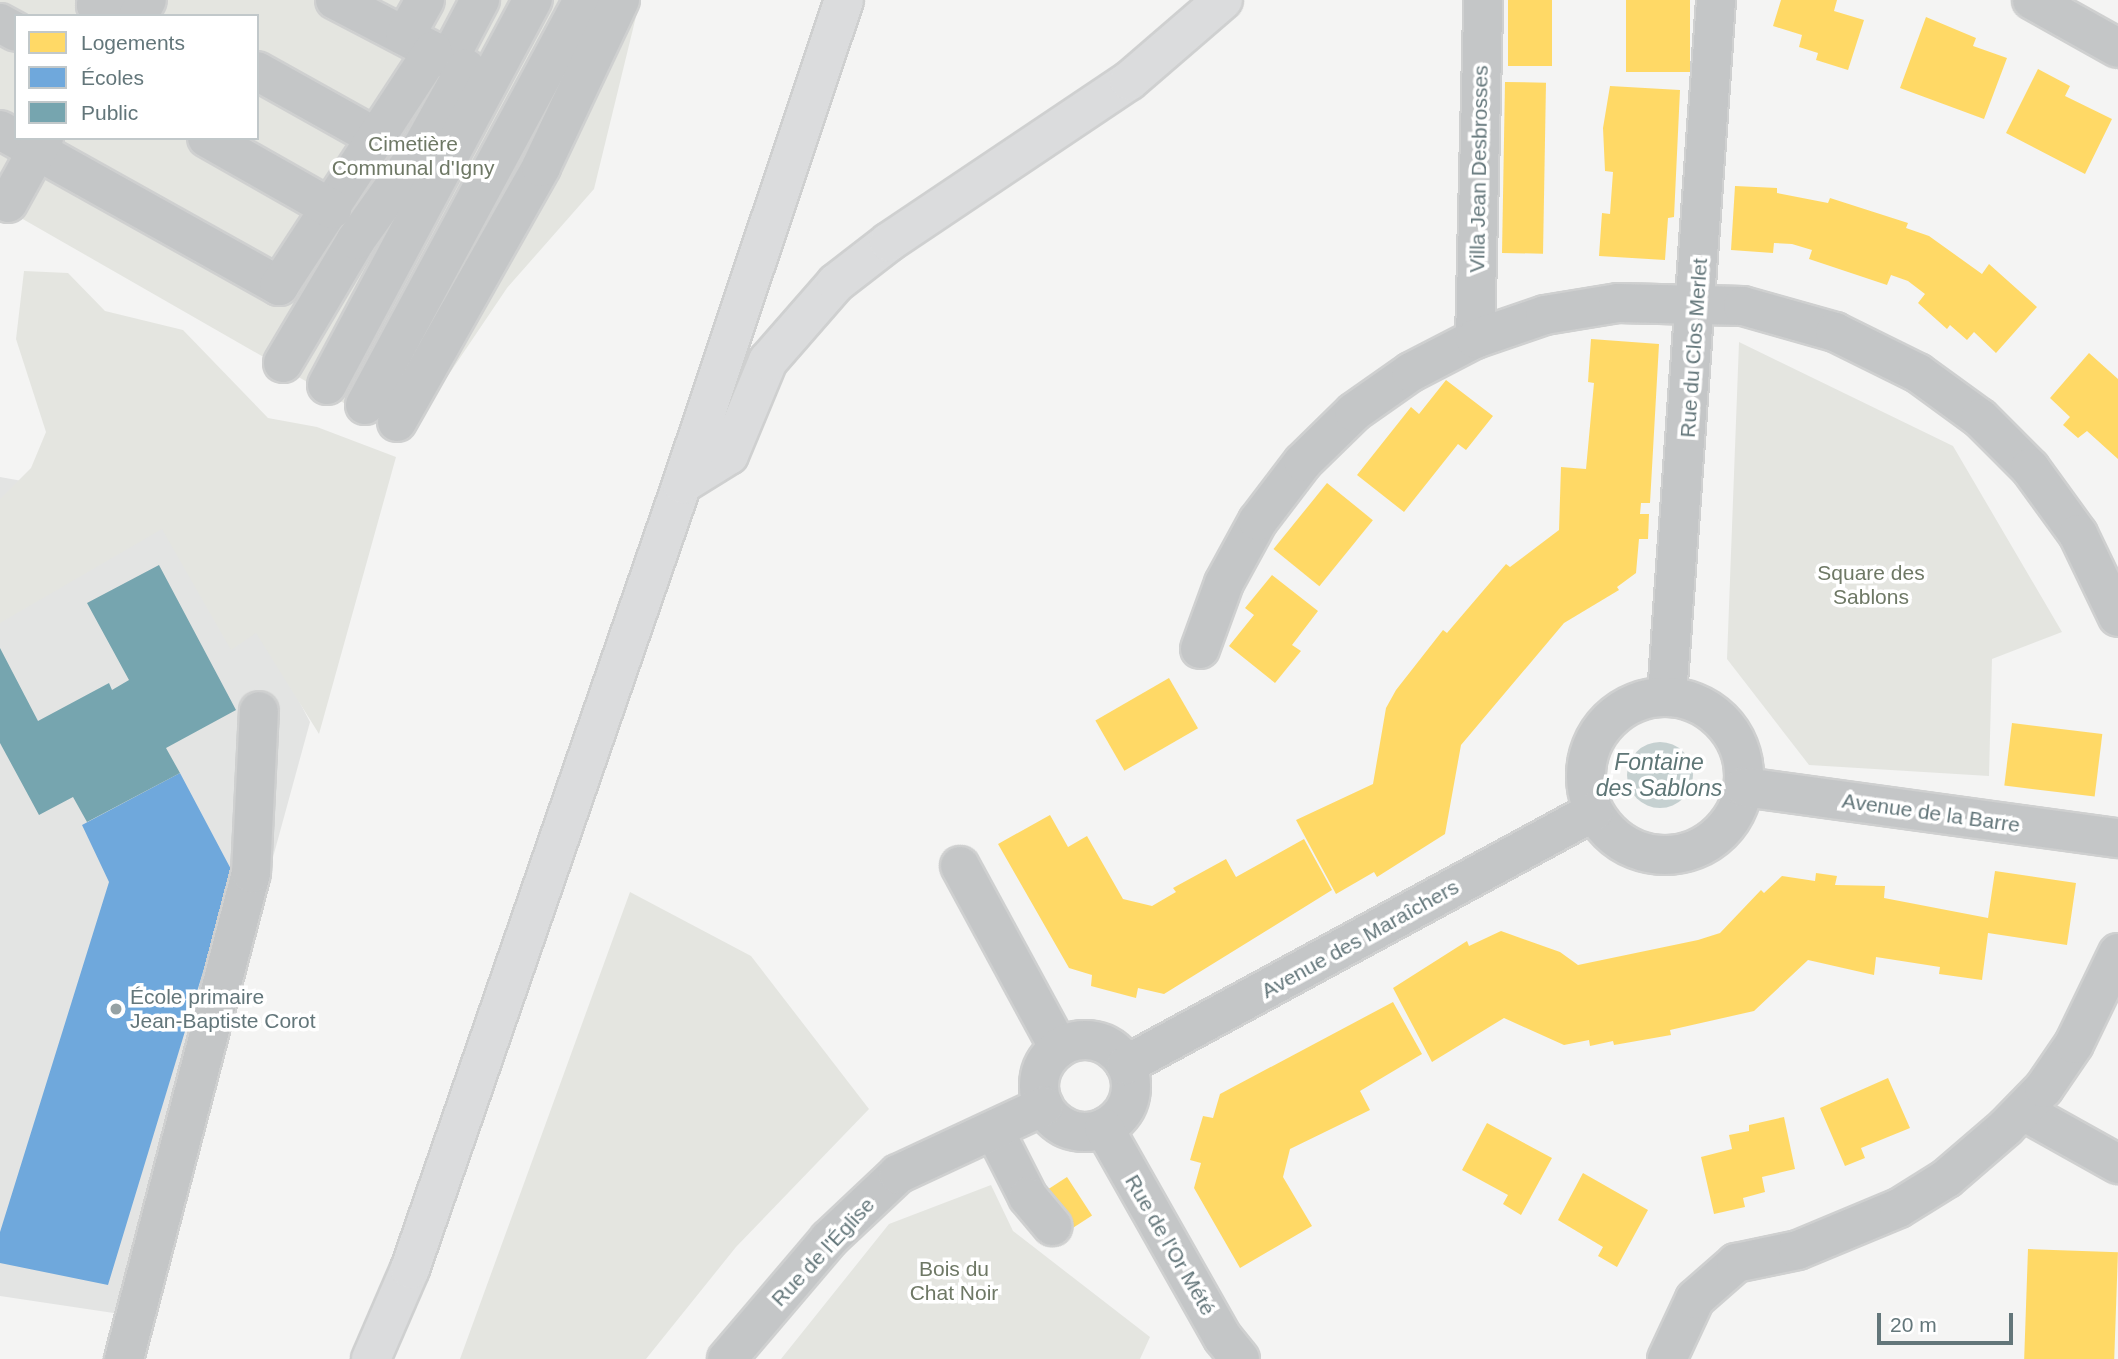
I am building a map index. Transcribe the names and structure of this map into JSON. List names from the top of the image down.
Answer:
{
  "streets": {
    "street": [
      "Villa Jean Desbrosses",
      "Rue du Clos Merlet",
      "Avenue de la Barre",
      "Avenue des Maraîchers",
      "Rue de l'Or Mété",
      "Rue de l'Église"
    ]
  },
  "crossings": [
    ["Rue du Clos Merlet", "Avenue de la Barre"],
    ["Rue du Clos Merlet", "Avenue des Maraîchers"],
    ["Avenue de la Barre", "Avenue des Maraîchers"],
    ["Avenue des Maraîchers", "Rue de l'Or Mété"],
    ["Avenue des Maraîchers", "Rue de l'Église"],
    ["Rue de l'Or Mété", "Rue de l'Église"]
  ],
  "water": ["Fontaine des Sablons"],
  "parks": ["Cimetière Communal d'Igny", "Square des Sablons", "Bois du Chat Noir"],
  "places": ["École primaire Jean-Baptiste Corot"],
  "legend": ["Logements", "Écoles", "Public"],
  "scale_bar": "20 m"
}
